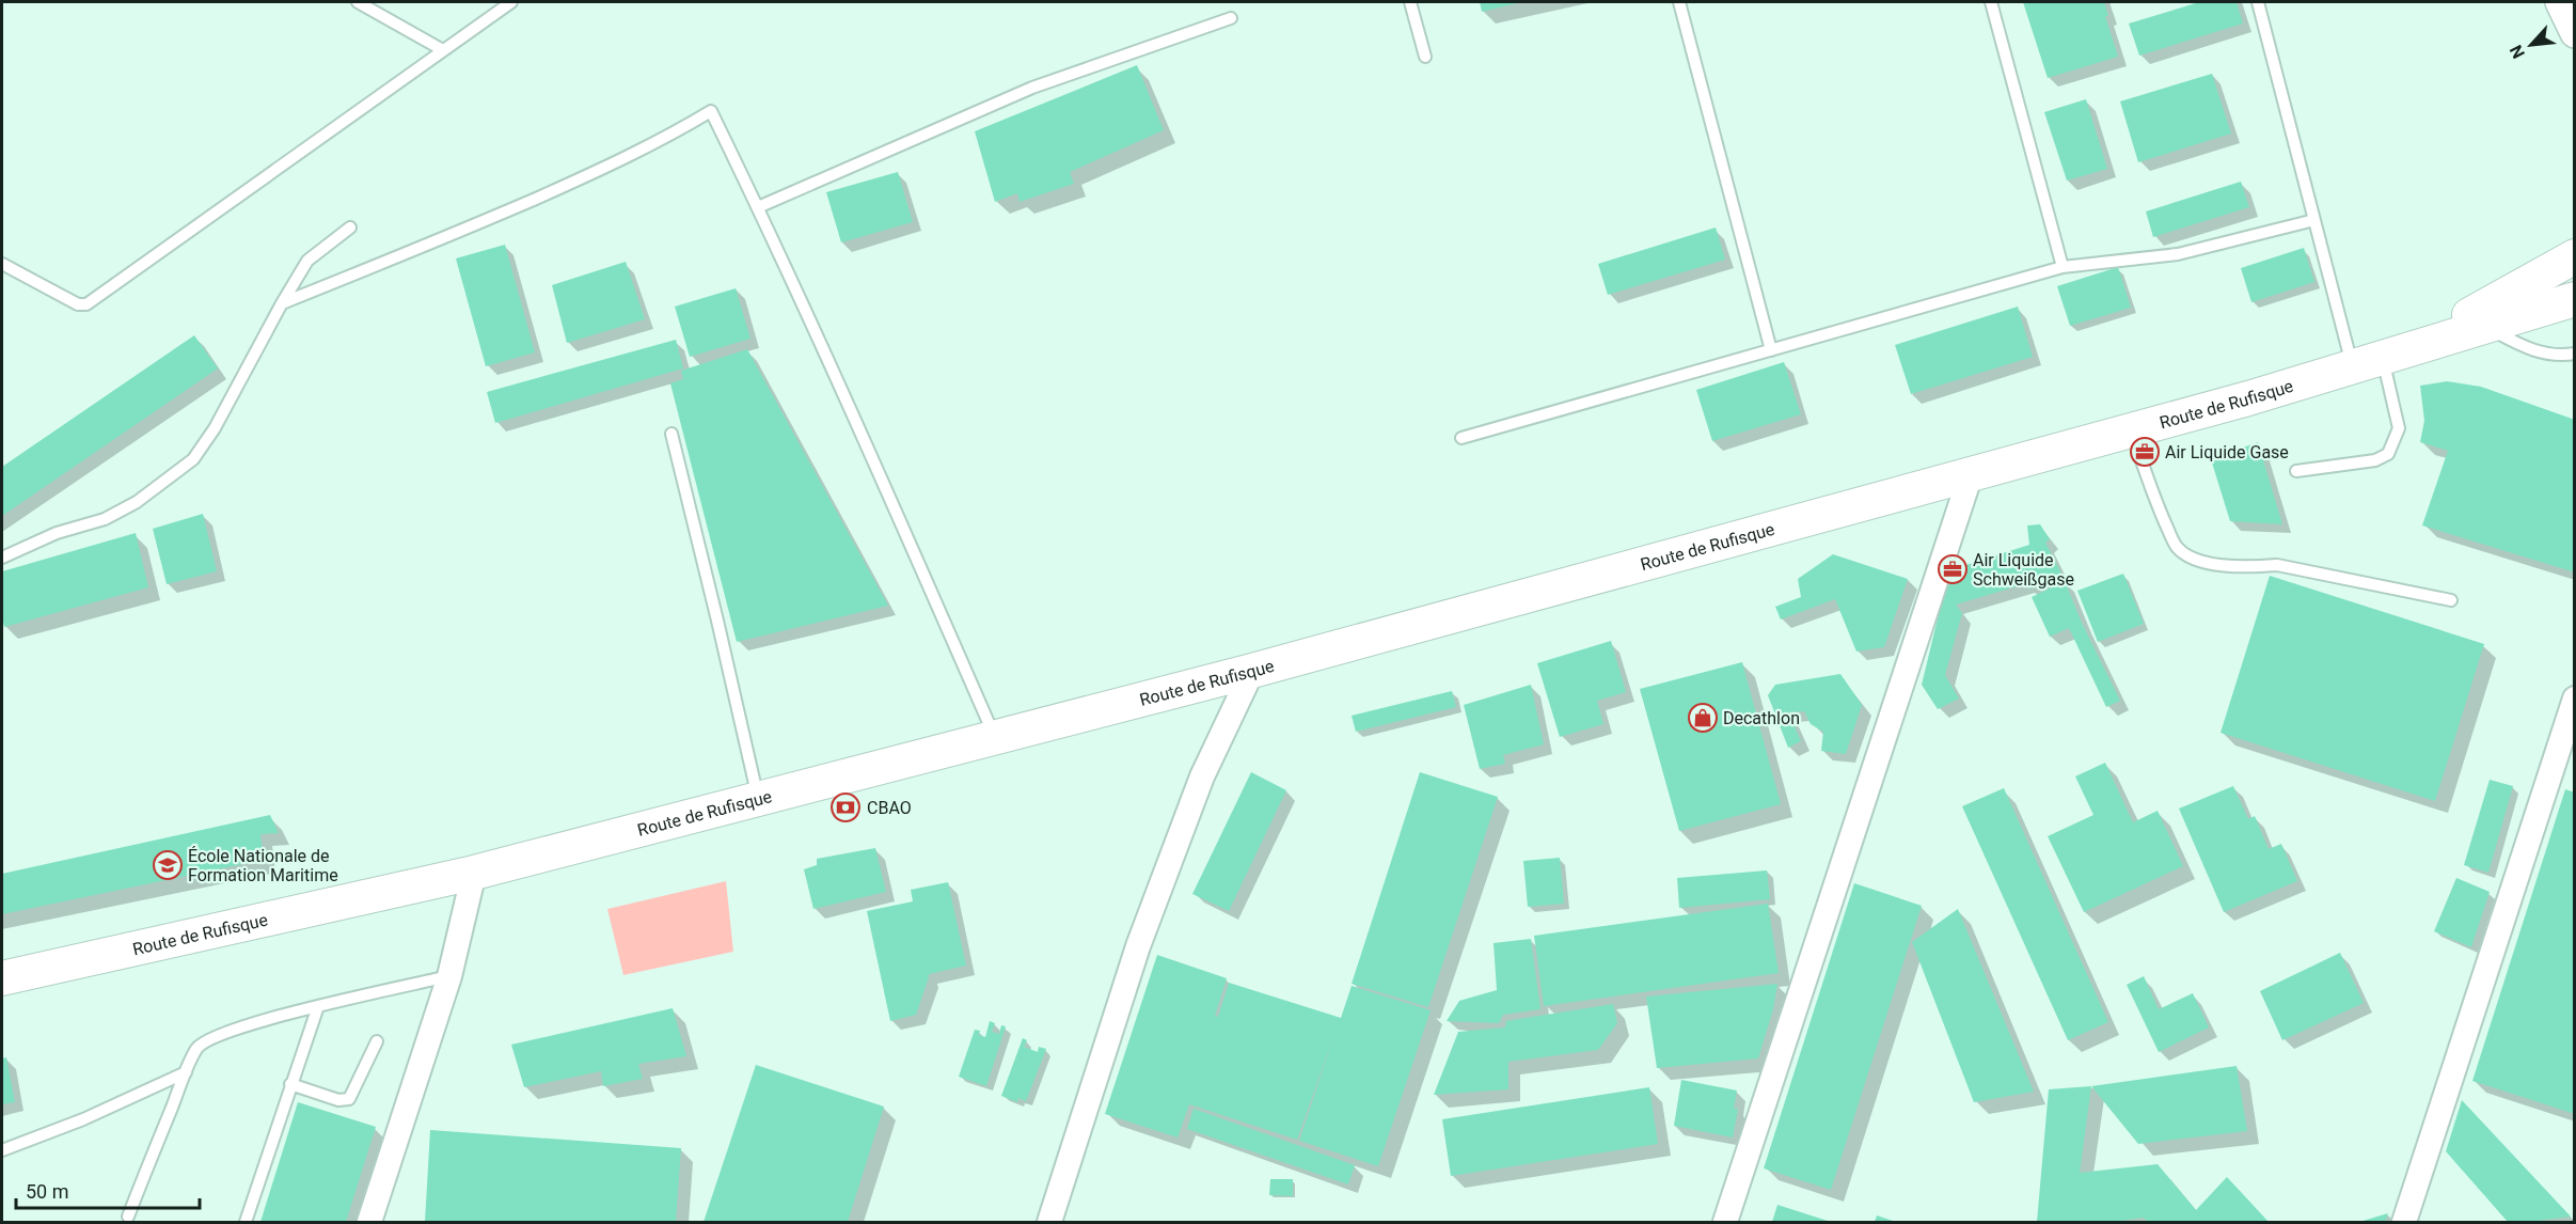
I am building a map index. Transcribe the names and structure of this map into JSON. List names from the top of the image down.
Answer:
{
  "streets": {
    "main road": ["Route de Rufisque"]
  },
  "places": {
    "office": ["Air Liquide Gase", "Air Liquide Schweißgase"],
    "shop": ["Decathlon"],
    "bank": ["CBAO"],
    "school or university": ["École Nationale de Formation Maritime"]
  },
  "scale_bar": "50 m",
  "north": "bottom left"
}
